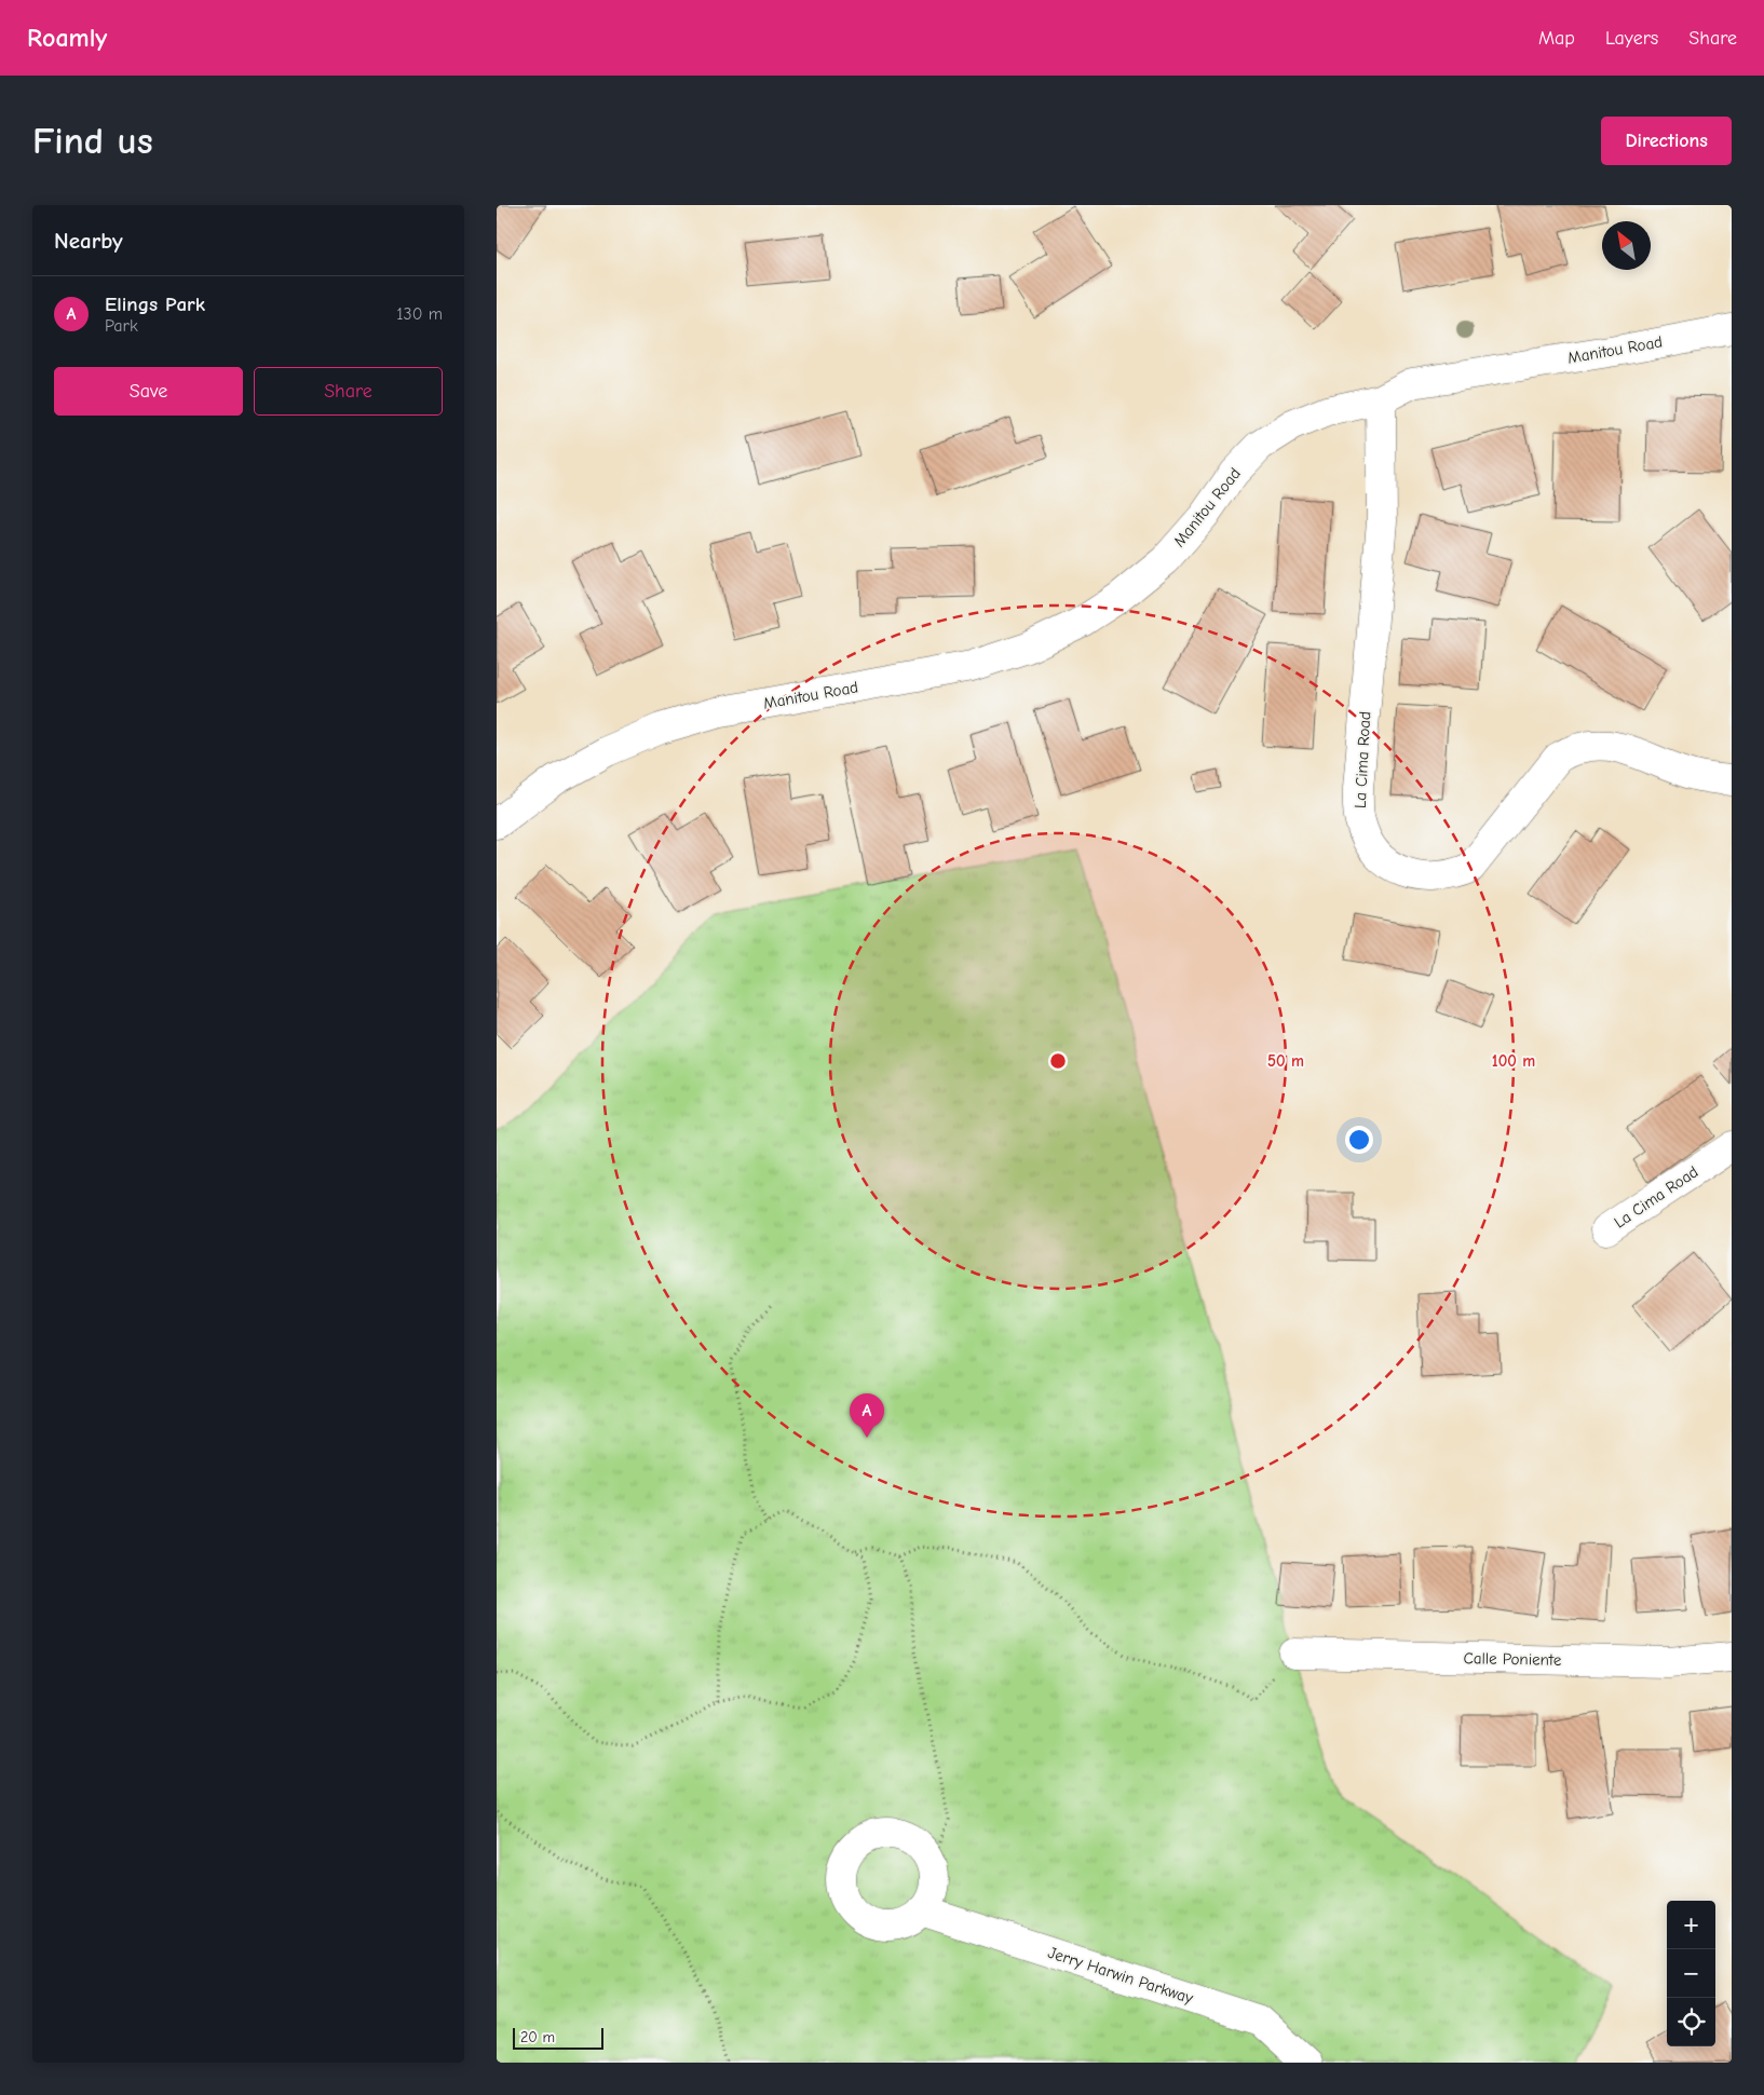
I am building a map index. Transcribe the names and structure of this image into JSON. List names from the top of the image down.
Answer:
{
  "streets": {
    "street": [
      "Manitou Road",
      "La Cima Road",
      "Calle Poniente",
      "Jerry Harwin Parkway"
    ]
  },
  "crossings": [
    ["Manitou Road", "La Cima Road"]
  ],
  "scale_bar": "20 m",
  "north": "top left",
  "page": {
    "header": "Roamly",
    "nav": ["Map", "Layers", "Share"],
    "buttons": [
      "Directions",
      ["Save", "Share"]
    ],
    "title": "Find us",
    "heading": "Nearby",
    "list": [
      {
        "mark": "A",
        "name": "Elings Park",
        "note": "Park",
        "value": "130 m"
      }
    ],
    "pins": "A",
    "map_buttons": ["+", "−"],
    "scale": "20 m"
  },
  "rings": ["50 m", "100 m"]
}
